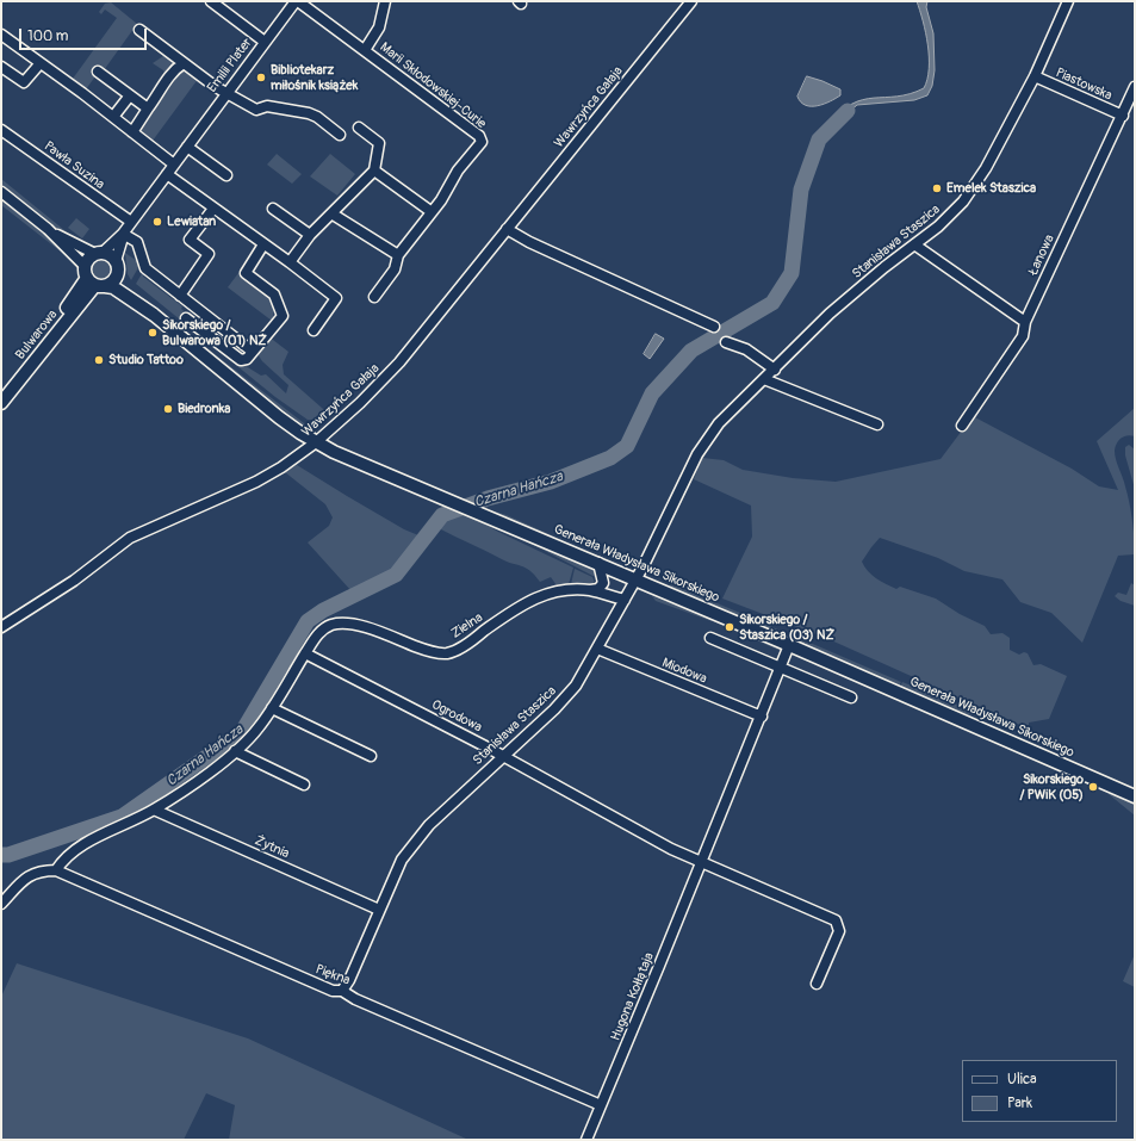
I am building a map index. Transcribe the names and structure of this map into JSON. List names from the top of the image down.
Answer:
{
  "streets": {
    "main road": ["Bulwarowa", "Generała Władysława Sikorskiego"],
    "street": [
      "Emilii Plater",
      "Piastowska",
      "Marii Skłodowskiej-Curie",
      "Wawrzyńca Gałaja",
      "Pawła Suzina",
      "Stanisława Staszica",
      "Łanowa",
      "Zielna",
      "Miodowa",
      "Ogrodowa",
      "Żytnia",
      "Piękna",
      "Hugona Kołłątaja"
    ]
  },
  "crossings": [
    ["Emilii Plater", "Marii Skłodowskiej-Curie"],
    ["Emilii Plater", "Pawła Suzina"],
    ["Emilii Plater", "Bulwarowa"],
    ["Emilii Plater", "Generała Władysława Sikorskiego"],
    ["Piastowska", "Stanisława Staszica"],
    ["Piastowska", "Łanowa"],
    ["Wawrzyńca Gałaja", "Generała Władysława Sikorskiego"],
    ["Stanisława Staszica", "Generała Władysława Sikorskiego"],
    ["Stanisława Staszica", "Zielna"],
    ["Stanisława Staszica", "Miodowa"],
    ["Stanisława Staszica", "Ogrodowa"],
    ["Stanisława Staszica", "Żytnia"],
    ["Stanisława Staszica", "Piękna"],
    ["Bulwarowa", "Generała Władysława Sikorskiego"],
    ["Generała Władysława Sikorskiego", "Hugona Kołłątaja"],
    ["Zielna", "Ogrodowa"],
    ["Miodowa", "Hugona Kołłątaja"],
    ["Ogrodowa", "Hugona Kołłątaja"],
    ["Piękna", "Hugona Kołłątaja"]
  ],
  "water": ["Czarna Hańcza"],
  "places": [
    "Bibliotekarz miłośnik książek",
    "Emelek Staszica",
    "Lewiatan",
    "Sikorskiego / Bulwarowa (01) NŻ",
    "Studio Tattoo",
    "Biedronka",
    "Sikorskiego / Staszica (03) NŻ",
    "Sikorskiego / PWiK (05)"
  ],
  "legend": ["Ulica", "Park"],
  "scale_bar": "100 m"
}
